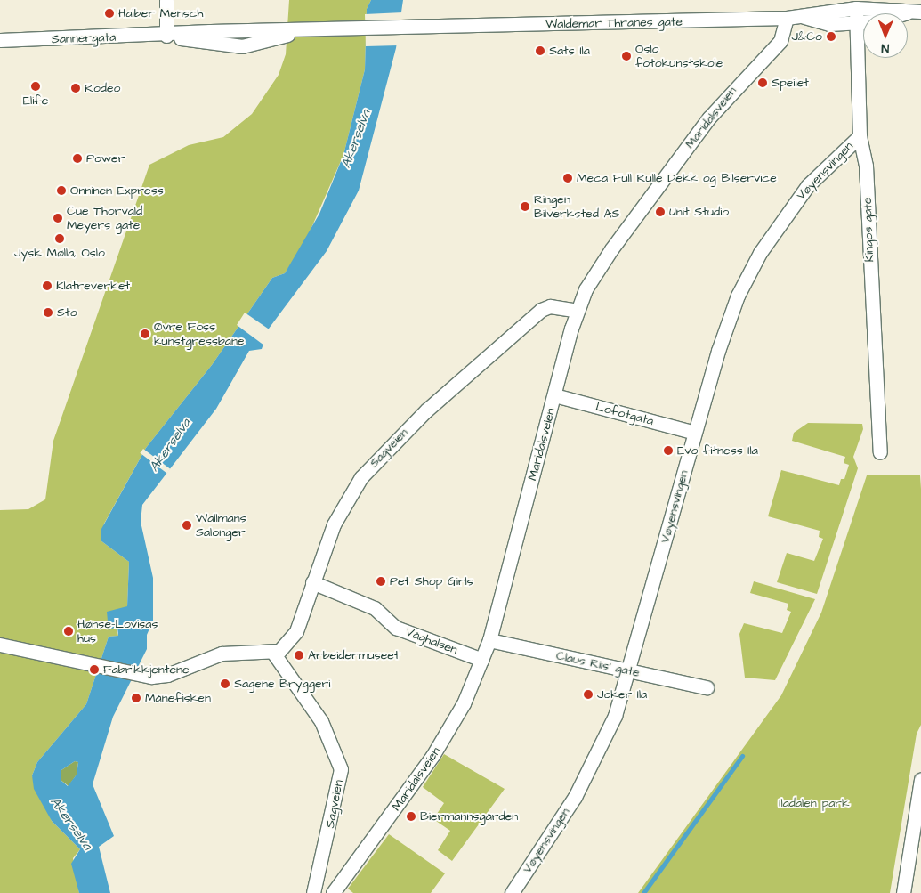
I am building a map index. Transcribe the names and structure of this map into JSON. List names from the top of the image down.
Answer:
{
  "streets": {
    "street": [
      "Waldemar Thranes gate",
      "Sannergata",
      "Maridalsveien",
      "Vøyensvingen",
      "Kingos gate",
      "Lofotgata",
      "Sagveien",
      "Våghalsen",
      "Claus Riis' gate"
    ]
  },
  "crossings": [
    ["Waldemar Thranes gate", "Sannergata"],
    ["Waldemar Thranes gate", "Maridalsveien"],
    ["Waldemar Thranes gate", "Kingos gate"],
    ["Maridalsveien", "Lofotgata"],
    ["Maridalsveien", "Sagveien"],
    ["Maridalsveien", "Våghalsen"],
    ["Maridalsveien", "Claus Riis' gate"],
    ["Vøyensvingen", "Kingos gate"],
    ["Vøyensvingen", "Lofotgata"],
    ["Vøyensvingen", "Claus Riis' gate"],
    ["Sagveien", "Våghalsen"]
  ],
  "water": ["Akerselva"],
  "parks": ["Iladalen park"],
  "places": [
    "Halber Mensch",
    "J&Co",
    "Sats Ila",
    "Oslo fotokunstskole",
    "Speilet",
    "Elife",
    "Rodeo",
    "Power",
    "Meca Full Rulle Dekk og Bilservice",
    "Onninen Express",
    "Ringen Bilverksted AS",
    "Unit Studio",
    "Cue Thorvald Meyers gate",
    "Jysk Mølla, Oslo",
    "Klatreverket",
    "Sto",
    "Øvre Foss kunstgressbane",
    "Evo fitness Ila",
    "Wallmans Salonger",
    "Pet Shop Girls",
    "Hønse-Lovisas hus",
    "Arbeidermuseet",
    "Fabrikkjentene",
    "Sagene Bryggeri",
    "Joker Ila",
    "Månefisken",
    "Biermannsgården"
  ],
  "north": "bottom"
}
